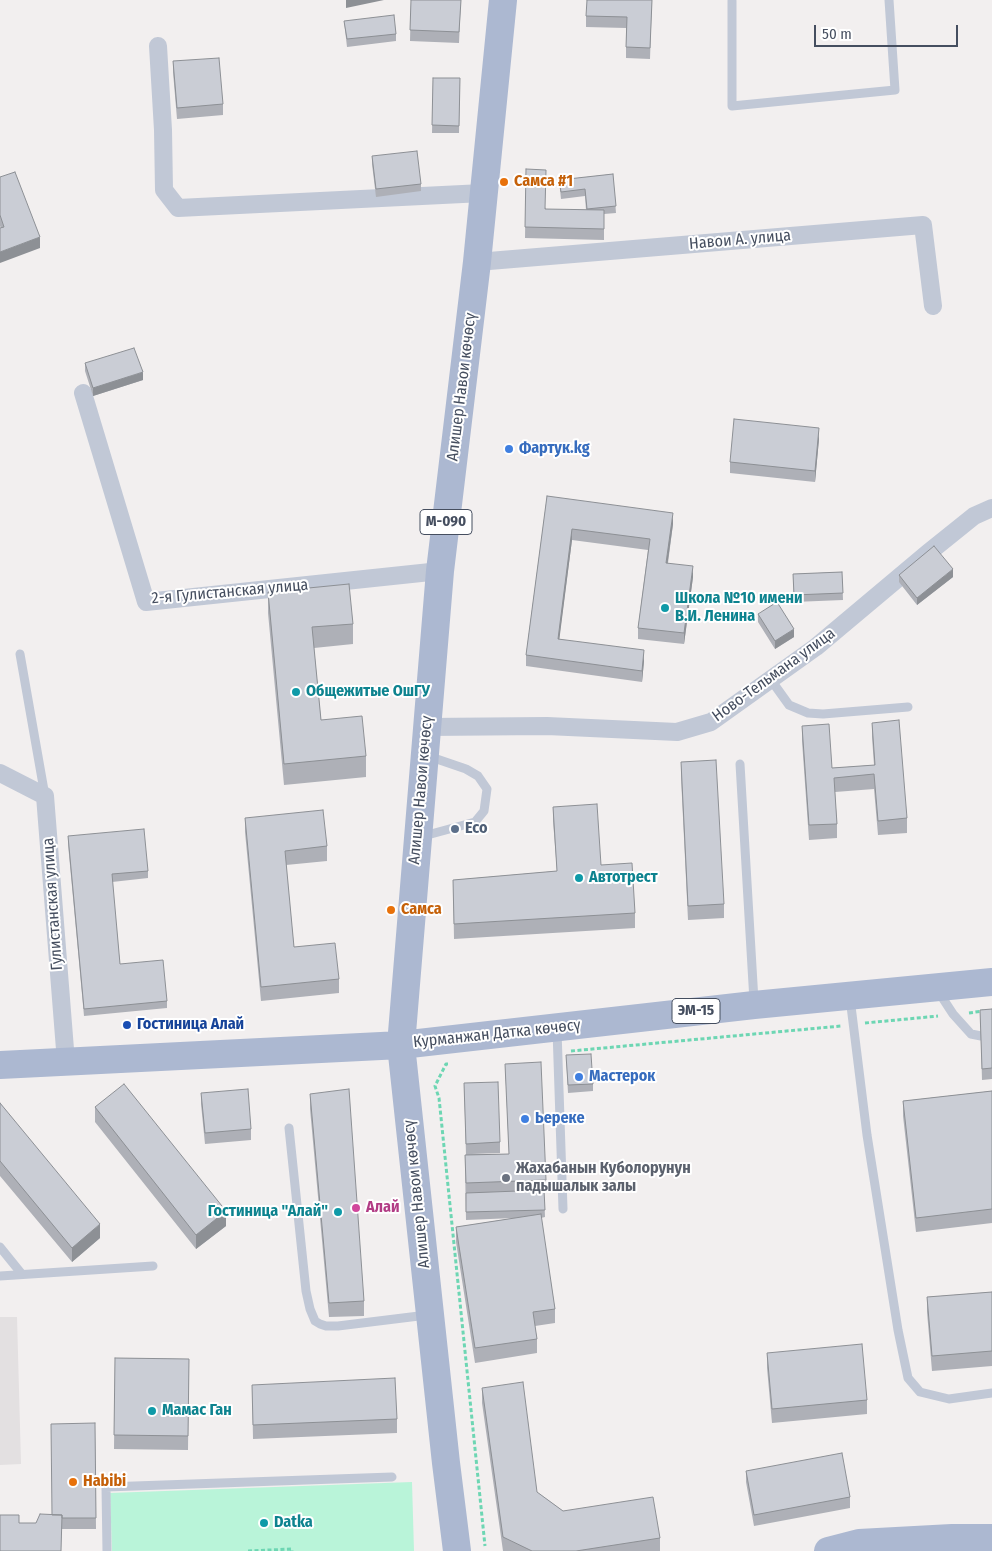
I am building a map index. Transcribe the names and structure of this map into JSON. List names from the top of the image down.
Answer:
{
  "streets": {
    "main road": [
      "Алишер Навои көчөсү",
      "М-090",
      "ЭМ-15",
      "Курманжан Датка көчөсү"
    ],
    "street": [
      "Навои А. улица",
      "2-я Гулистанская улица",
      "Ново-Тельмана улица",
      "Гулистанская улица"
    ]
  },
  "crossings": [
    ["Навои А. улица", "Алишер Навои көчөсү"],
    ["Алишер Навои көчөсү", "2-я Гулистанская улица"],
    ["Алишер Навои көчөсү", "Ново-Тельмана улица"],
    ["Алишер Навои көчөсү", "Курманжан Датка көчөсү"],
    ["Гулистанская улица", "Курманжан Датка көчөсү"]
  ],
  "places": [
    "Самса #1",
    "Фартук.kg",
    "Школа №10 имени В.И. Ленина",
    "Общежитые ОшГУ",
    "Есо",
    "Автотрест",
    "Самса",
    "Гостиница Алай",
    "Мастерок",
    "Ьереке",
    "Жахабанын Куболорунун падышалык залы",
    "Алай",
    "Гостиница \"Алай\"",
    "Мамас Ган",
    "Habibi",
    "Datka"
  ],
  "scale_bar": "50 m"
}
